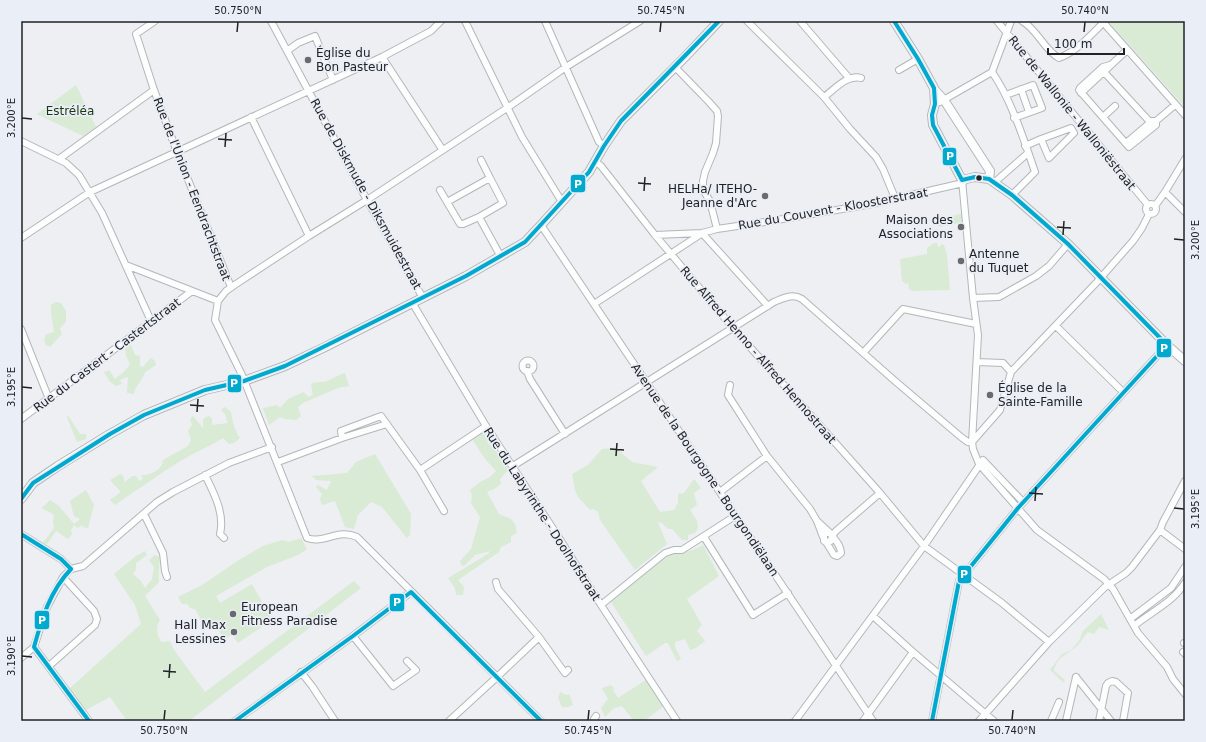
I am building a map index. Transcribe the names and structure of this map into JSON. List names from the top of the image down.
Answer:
{
  "streets": {
    "street": [
      "Rue de Wallonie - Walloniëstraat",
      "Rue de l'Union - Eendrachtstraat",
      "Rue de Diskmude - Diksmuidestraat",
      "Rue du Couvent - Kloosterstraat",
      "Rue du Castert - Castertstraat",
      "Rue Alfred Henno - Alfred Hennostraat",
      "Avenue de la Bourgogne - Bourgondiëlaan",
      "Rue du Labyrinthe - Doolhofstraat"
    ]
  },
  "crossings": [
    ["Rue du Couvent - Kloosterstraat", "Rue Alfred Henno - Alfred Hennostraat"],
    ["Rue du Couvent - Kloosterstraat", "Avenue de la Bourgogne - Bourgondiëlaan"]
  ],
  "parks": ["Estréléa"],
  "places": [
    "Église du Bon Pasteur",
    "HELHa/ ITEHO- Jeanne d'Arc",
    "Maison des Associations",
    "Antenne du Tuquet",
    "Église de la Sainte-Famille",
    "European Fitness Paradise",
    "Hall Max Lessines"
  ],
  "lines": ["transit line P"],
  "scale_bar": "100 m",
  "coordinates": [
    "50.750°N",
    "50.745°N",
    "50.740°N",
    "3.200°E",
    "3.195°E",
    "3.190°E"
  ]
}
